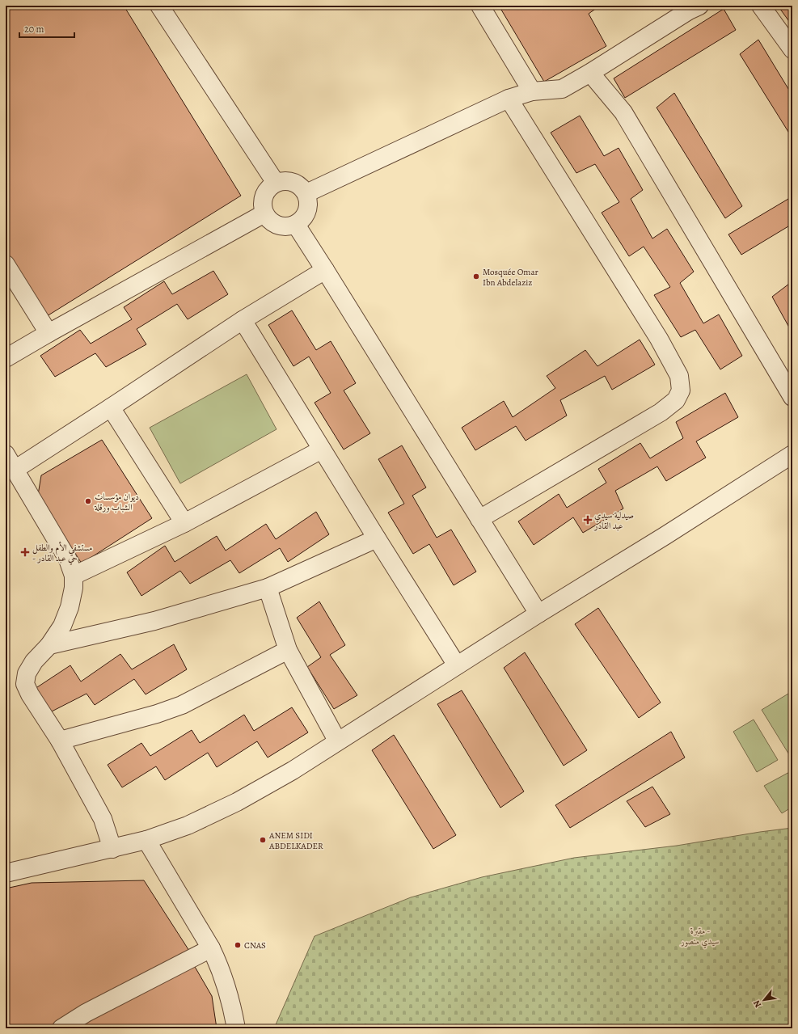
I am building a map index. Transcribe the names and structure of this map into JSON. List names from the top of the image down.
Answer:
{
  "parks": ["مقبرة - سيدي منصور"],
  "places": {
    "other": [
      "Mosquée Omar Ibn Abdelaziz",
      "ديوان مؤسسات الشباب ورقلة",
      "ANEM SIDI ABDELKADER",
      "CNAS"
    ],
    "health": ["صيدلية سيدي عبد القادر", "مستشفي الأم والطفل - حي عبد القادر"]
  },
  "scale_bar": "20 m",
  "north": "bottom left"
}
